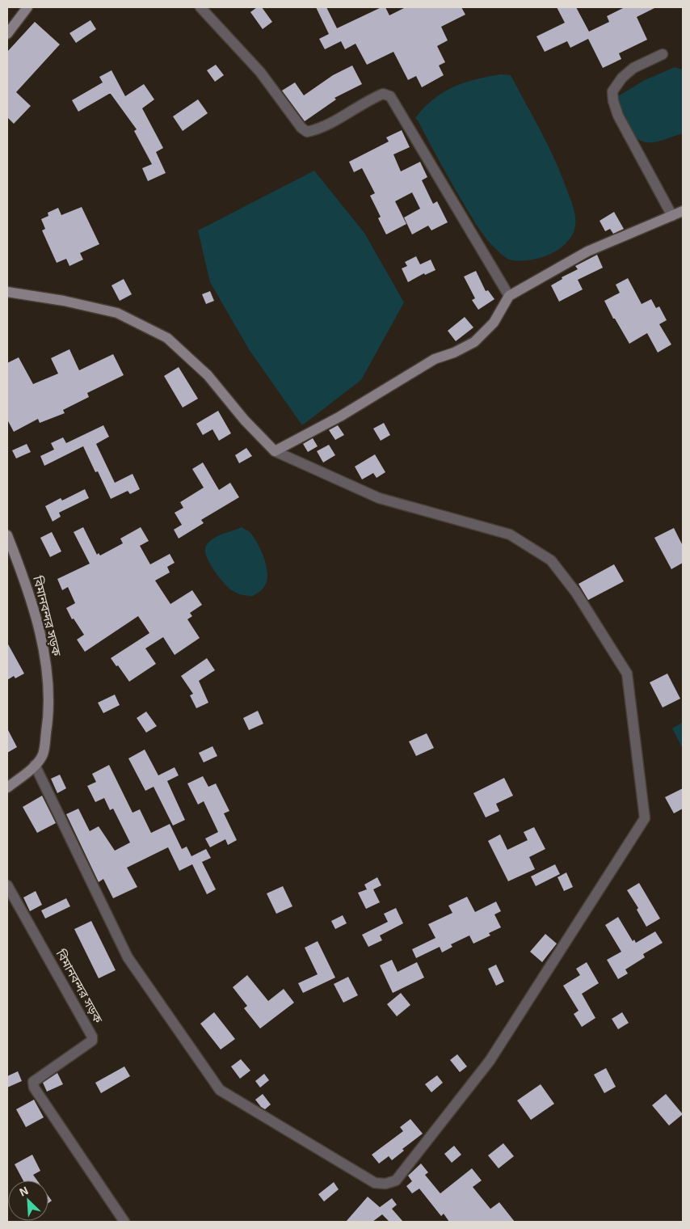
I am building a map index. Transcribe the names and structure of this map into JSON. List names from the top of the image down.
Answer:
{
  "streets": {
    "main road": ["বিমানবন্দর সড়ক"]
  },
  "north": "top left"
}
